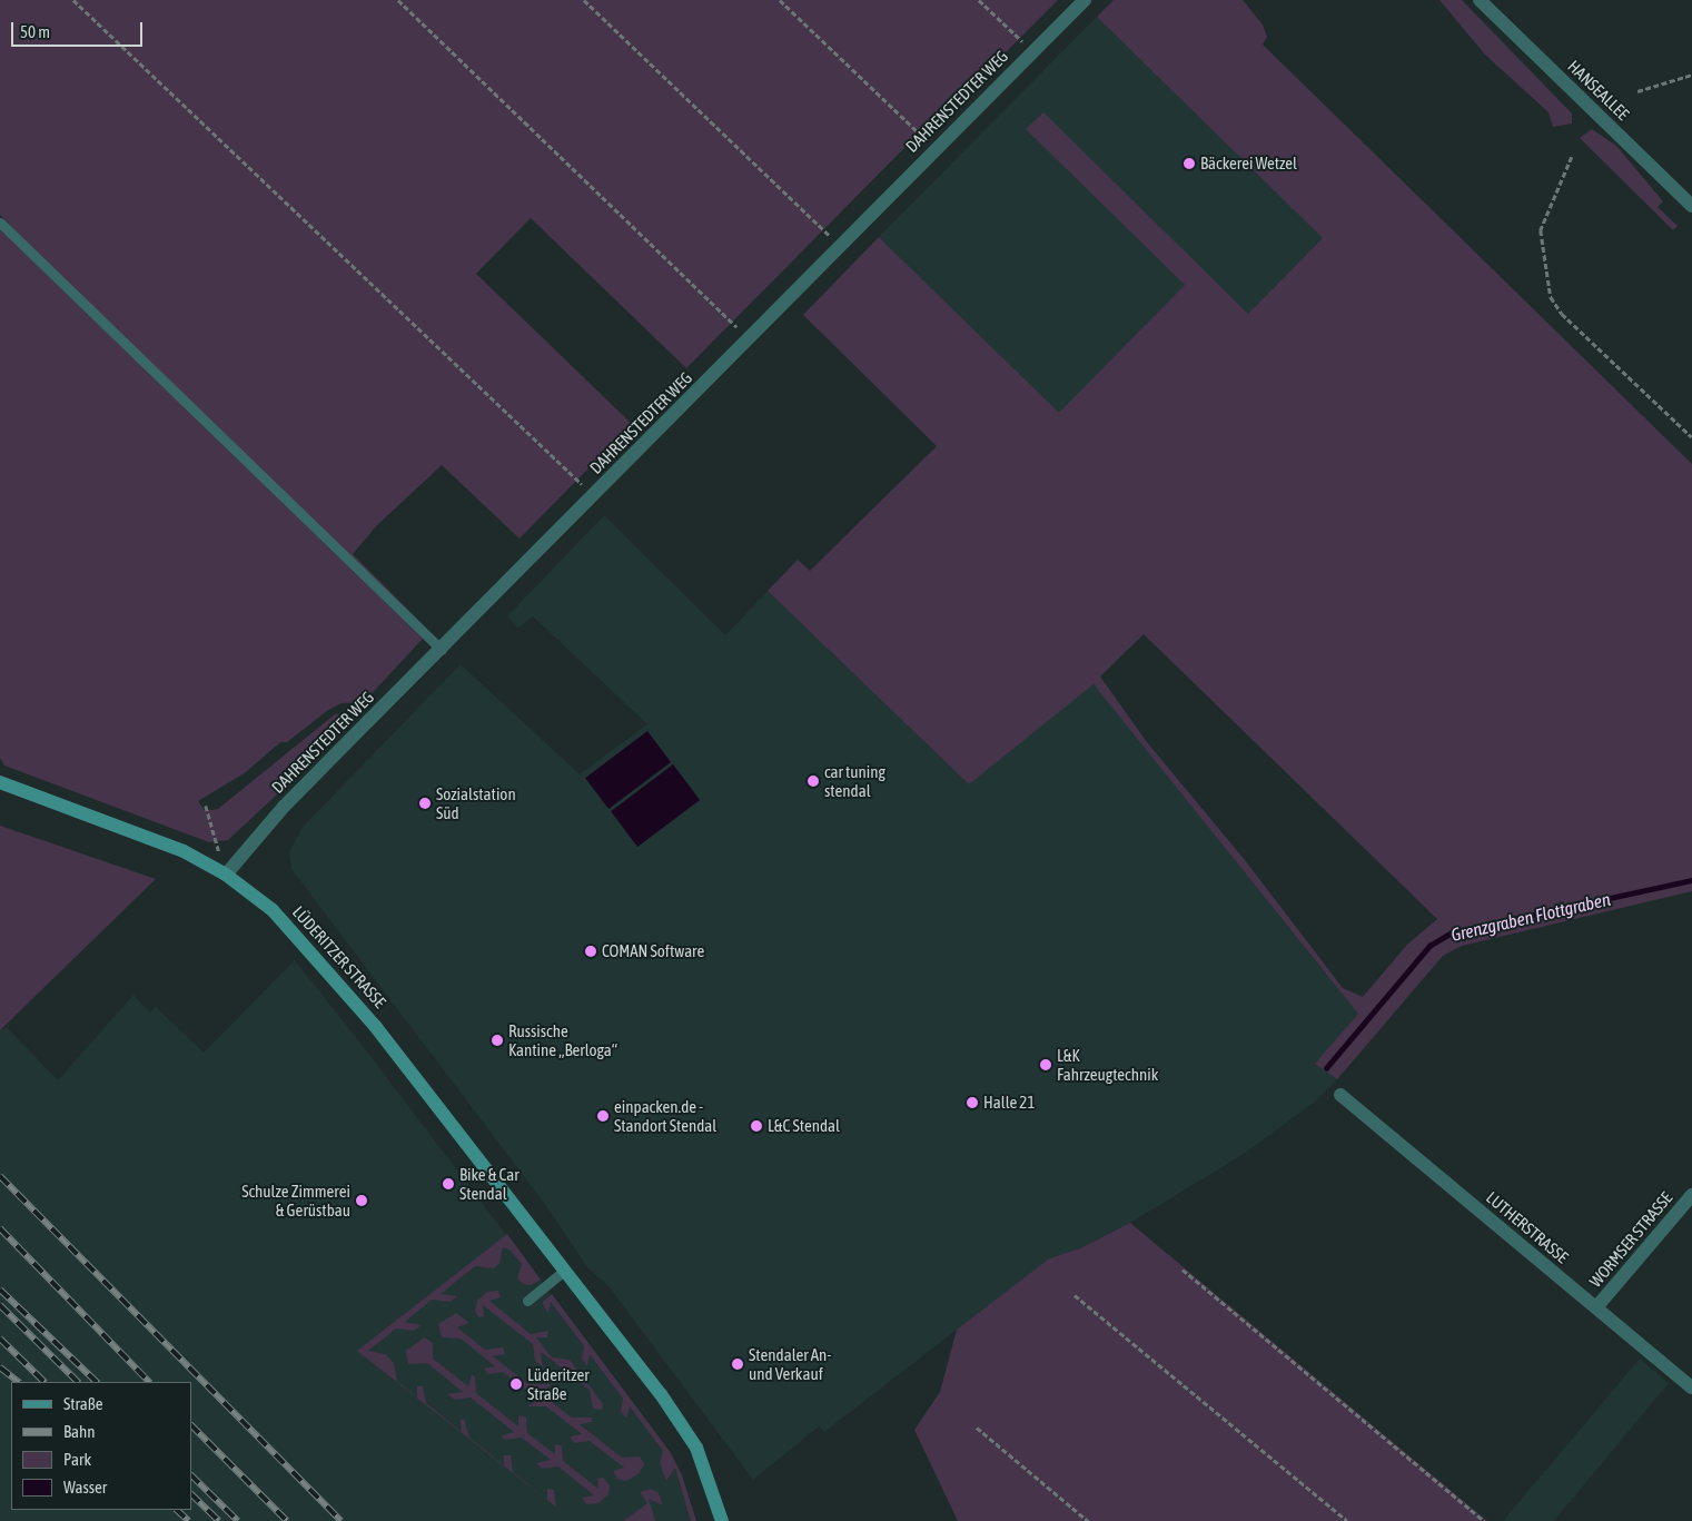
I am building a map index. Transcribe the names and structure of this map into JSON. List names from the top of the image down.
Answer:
{
  "streets": {
    "main road": ["LÜDERITZER STRASSE"],
    "street": [
      "HANSEALLEE",
      "DAHRENSTEDTER WEG",
      "LUTHERSTRASSE",
      "WORMSER STRASSE"
    ]
  },
  "crossings": [
    ["DAHRENSTEDTER WEG", "LÜDERITZER STRASSE"],
    ["LUTHERSTRASSE", "WORMSER STRASSE"]
  ],
  "water": ["Grenzgraben Flottgraben"],
  "places": [
    "Bäckerei Wetzel",
    "car tuning stendal",
    "Sozialstation Süd",
    "COMAN Software",
    "Russische Kantine „Berloga“",
    "L&K Fahrzeugtechnik",
    "Halle 21",
    "einpacken.de - Standort Stendal",
    "L&C Stendal",
    "Bike & Car Stendal",
    "Schulze Zimmerei & Gerüstbau",
    "Stendaler An- und Verkauf",
    "Lüderitzer Straße"
  ],
  "legend": [
    "Straße",
    "Bahn",
    "Park",
    "Wasser"
  ],
  "scale_bar": "50 m"
}
